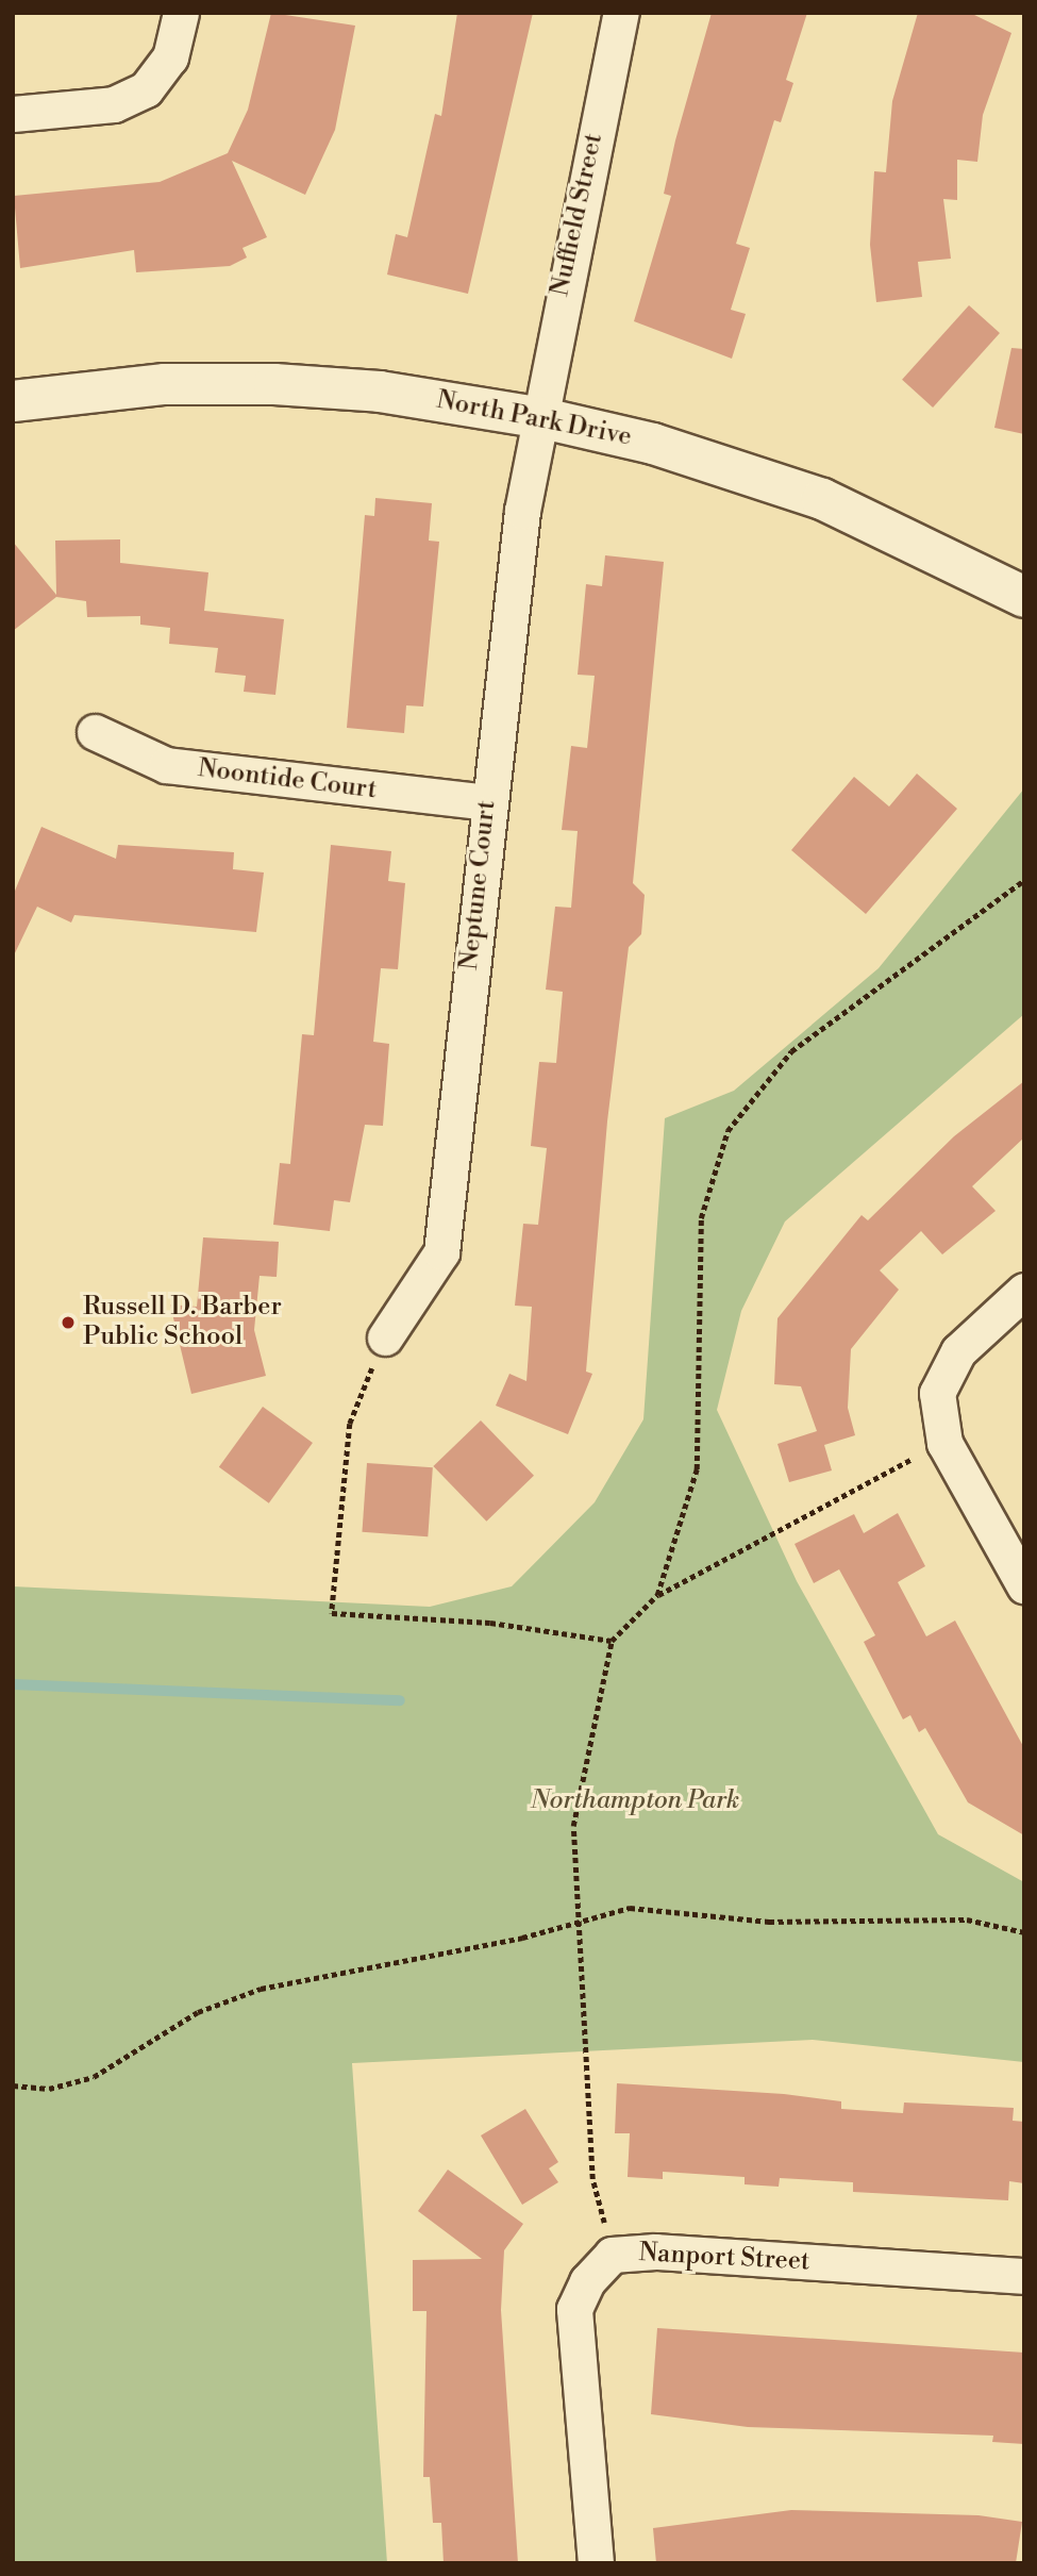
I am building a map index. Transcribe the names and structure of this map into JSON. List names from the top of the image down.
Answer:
{
  "streets": {
    "main road": ["North Park Drive"],
    "street": [
      "Nuffield Street",
      "Noontide Court",
      "Neptune Court",
      "Nanport Street"
    ]
  },
  "crossings": [
    ["Nuffield Street", "North Park Drive"],
    ["Nuffield Street", "Neptune Court"],
    ["North Park Drive", "Neptune Court"],
    ["Noontide Court", "Neptune Court"]
  ],
  "parks": ["Northampton Park"],
  "places": ["Russell D. Barber Public School"]
}
